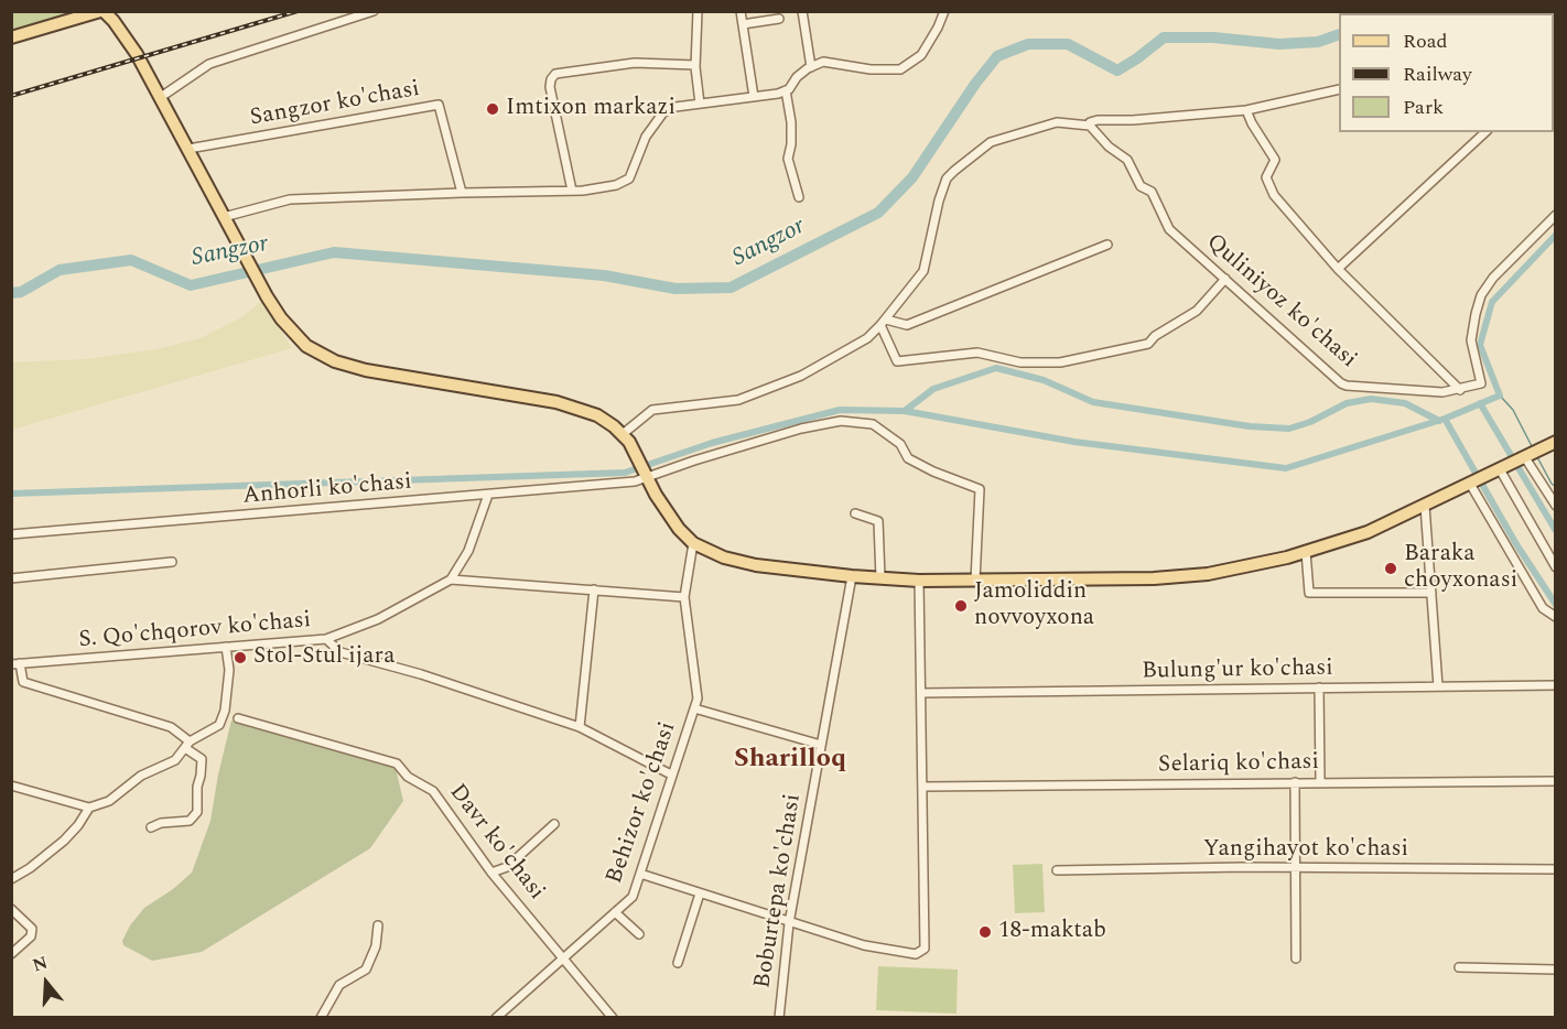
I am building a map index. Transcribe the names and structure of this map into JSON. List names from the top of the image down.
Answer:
{
  "streets": {
    "street": [
      "Sangzor ko'chasi",
      "Quliniyoz ko'chasi",
      "Anhorli ko'chasi",
      "S. Qo'chqorov ko'chasi",
      "Bulung'ur ko'chasi",
      "Selariq ko'chasi",
      "Behizor ko'chasi",
      "Davr ko'chasi",
      "Yangihayot ko'chasi",
      "Boburtepa ko'chasi"
    ]
  },
  "crossings": [
    ["S. Qo'chqorov ko'chasi", "Behizor ko'chasi"],
    ["Behizor ko'chasi", "Davr ko'chasi"]
  ],
  "districts": ["Sharilloq"],
  "water": ["Sangzor"],
  "places": [
    "Imtixon markazi",
    "Baraka choyxonasi",
    "Jamoliddin novvoyxona",
    "Stol-Stul ijara",
    "18-maktab"
  ],
  "legend": ["Road", "Railway", "Park"],
  "north": "top"
}
